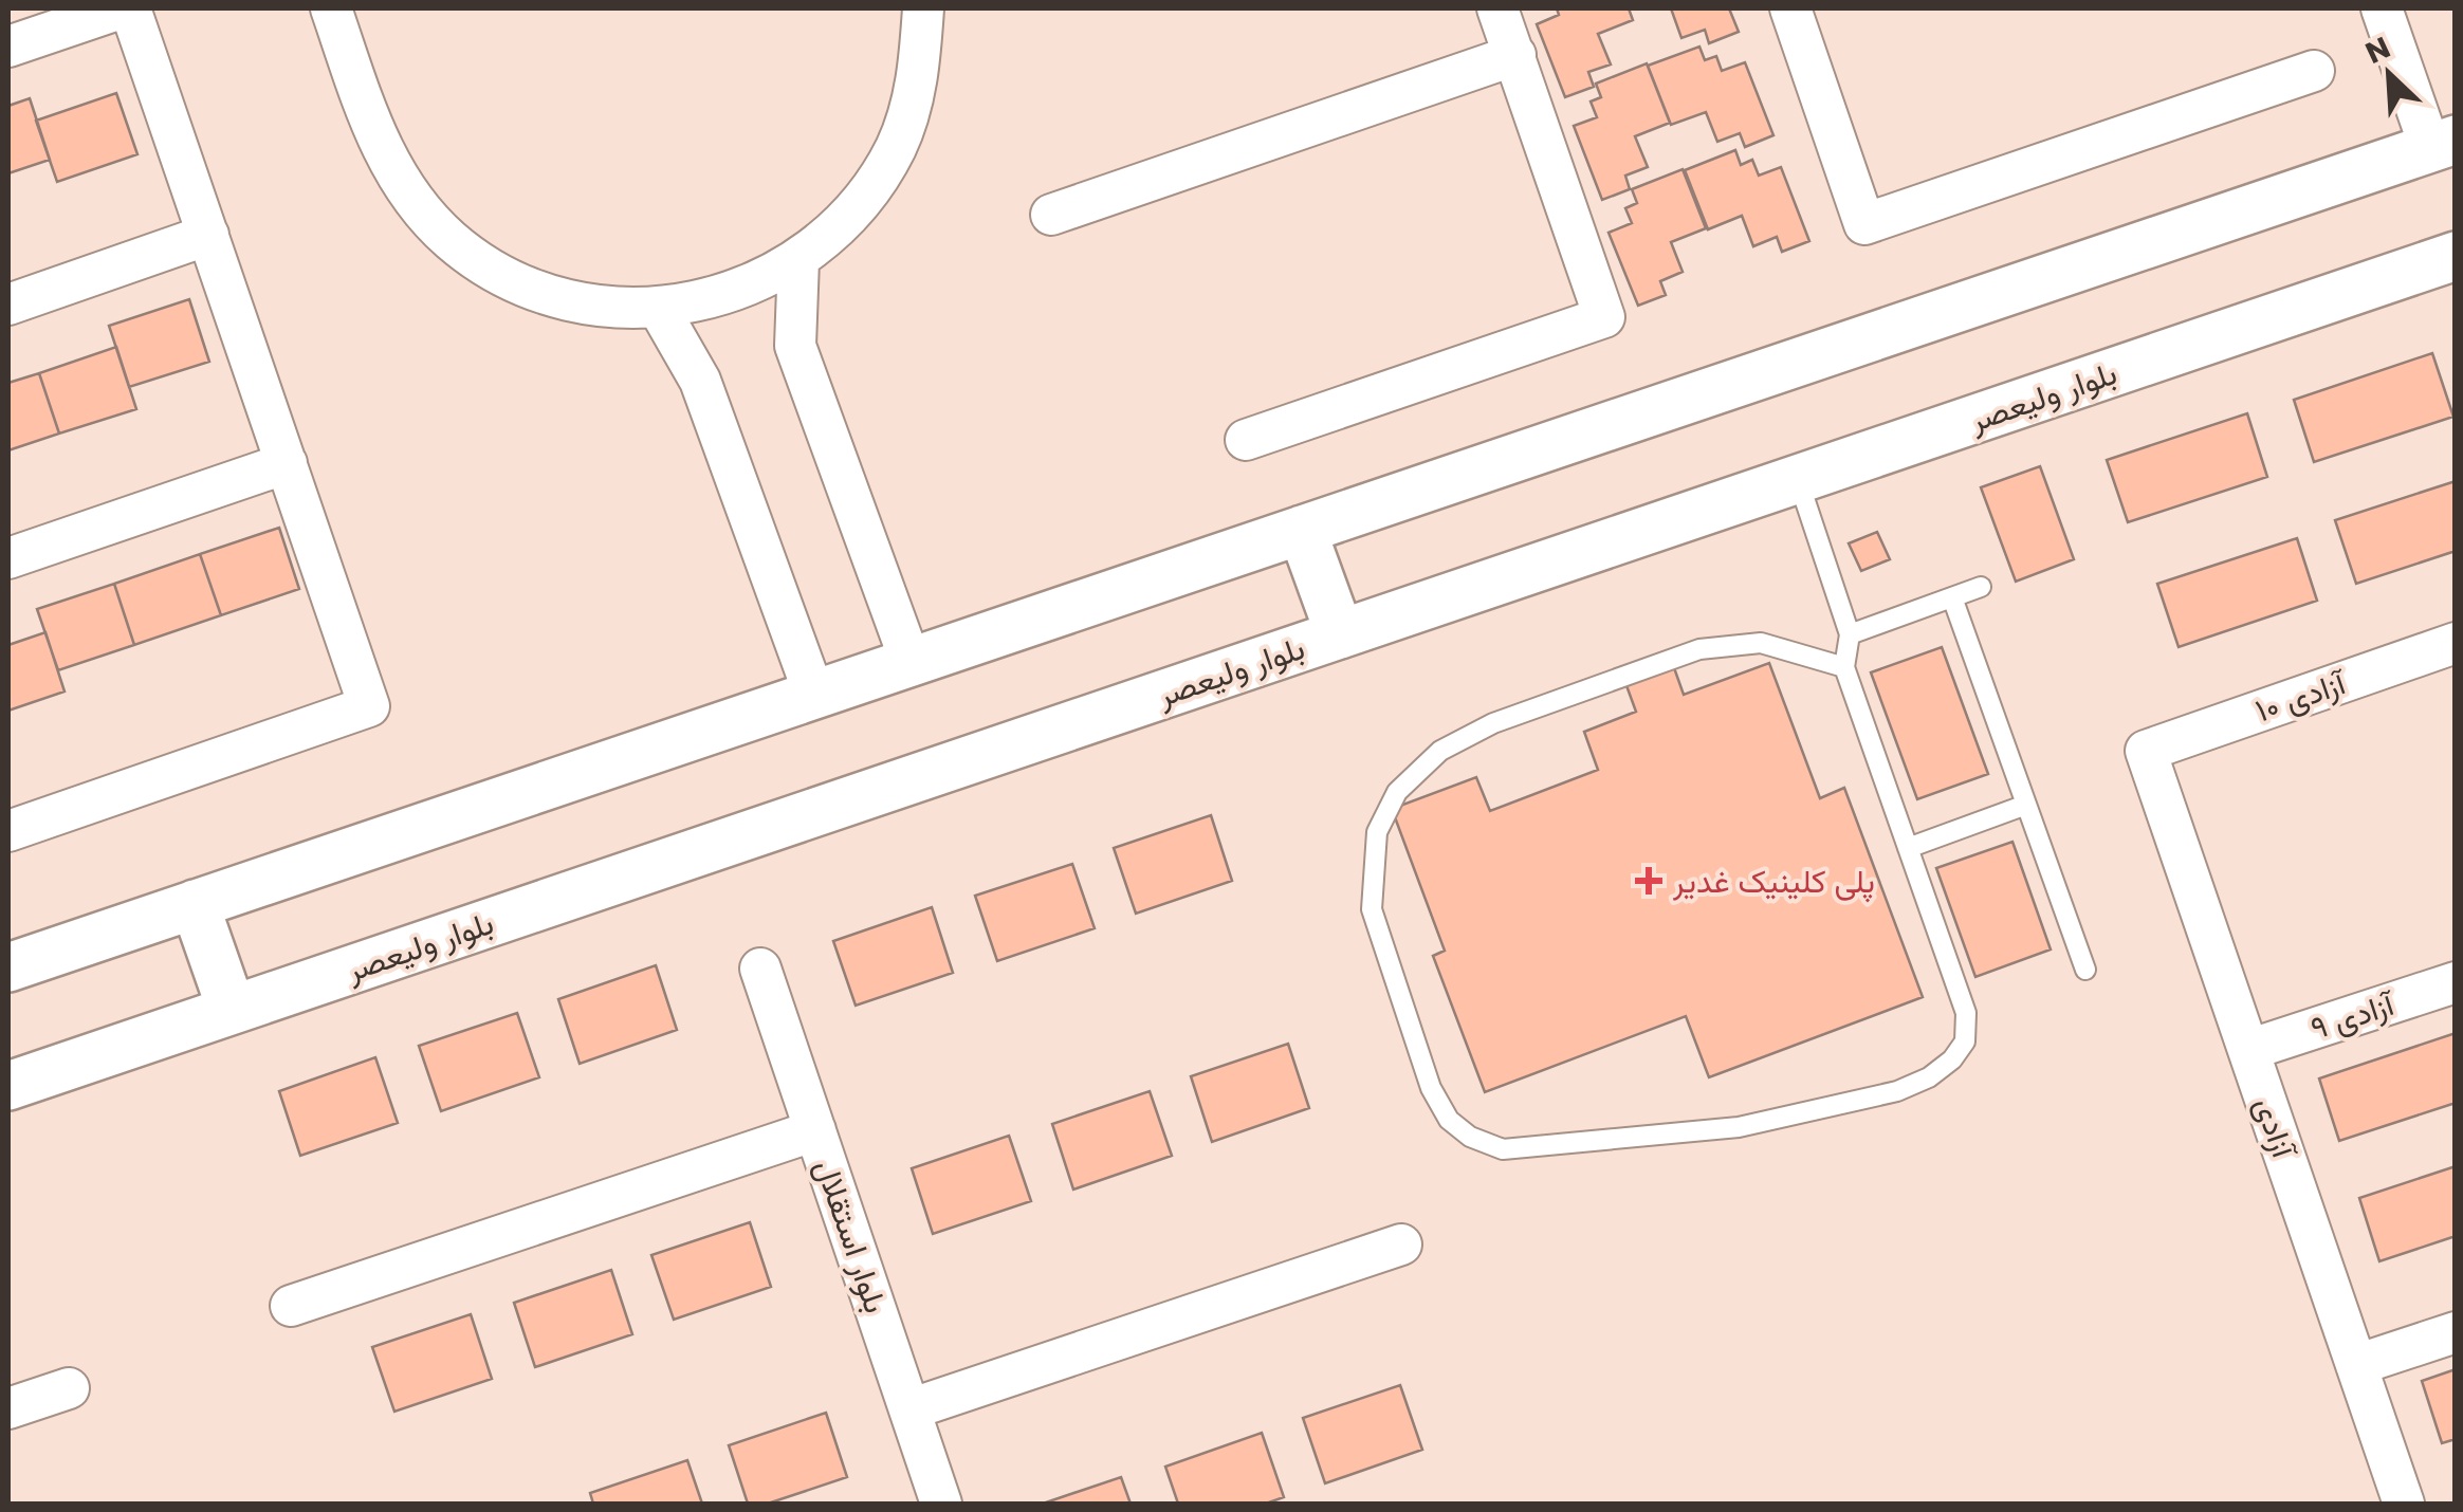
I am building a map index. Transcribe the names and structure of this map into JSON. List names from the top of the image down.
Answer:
{
  "streets": {
    "street": [
      "بلوار ولیعصر",
      "آزادی ۱۰",
      "آزادی ۹",
      "آزادی",
      "بلوار استقلال"
    ]
  },
  "crossings": [
    ["آزادی ۱۰", "آزادی"],
    ["آزادی ۹", "آزادی"]
  ],
  "places": {
    "health": ["پلی کلینیک غدیر"]
  },
  "north": "top left"
}
